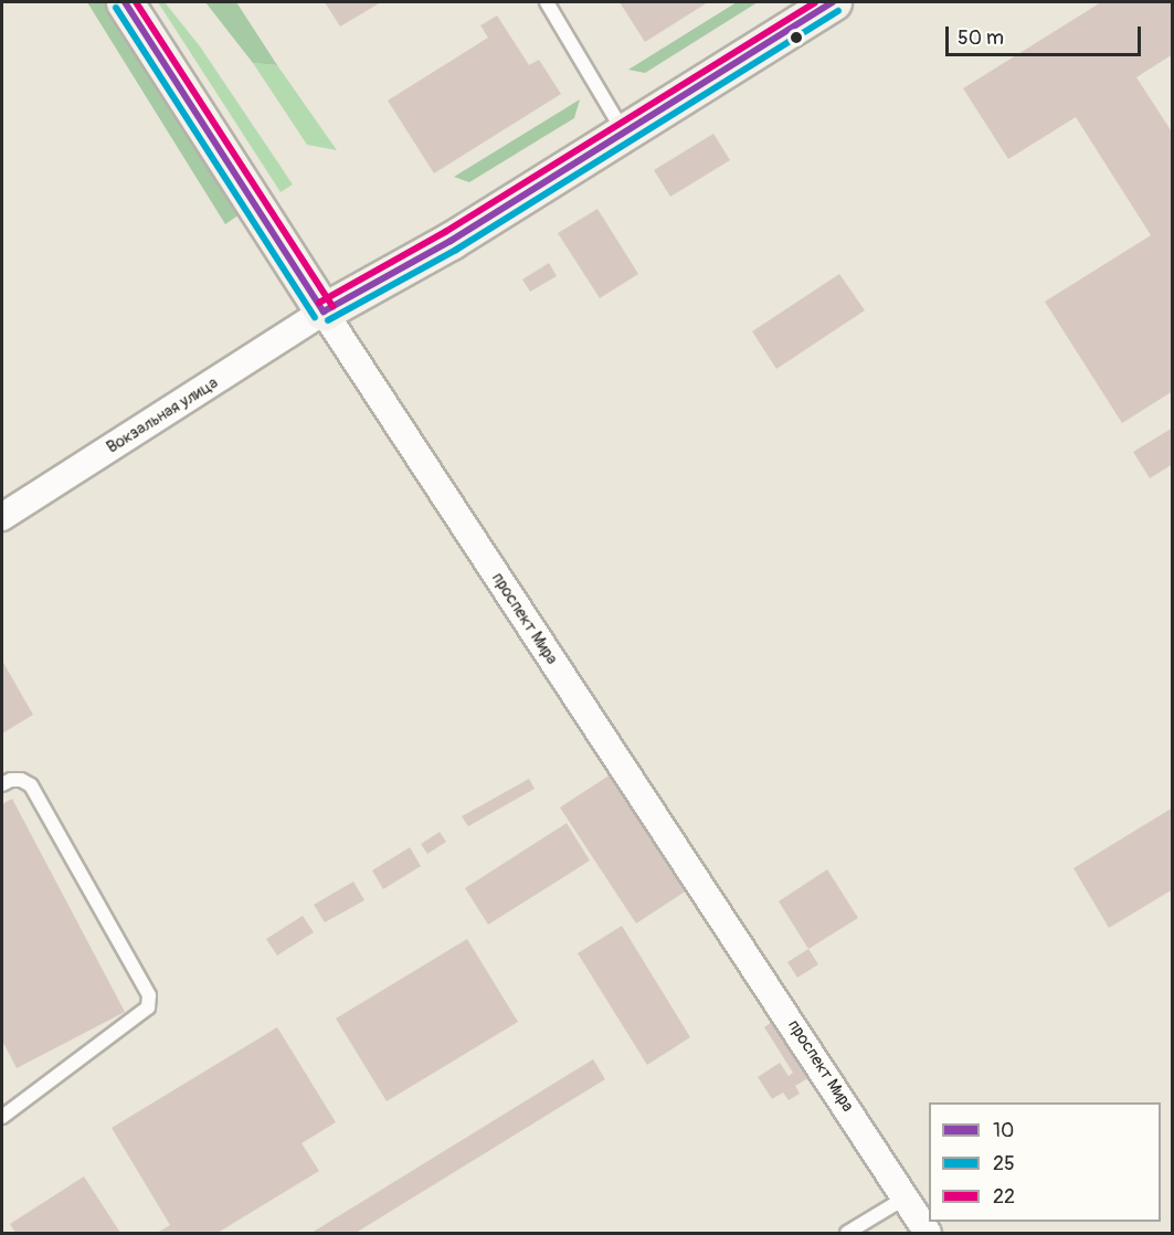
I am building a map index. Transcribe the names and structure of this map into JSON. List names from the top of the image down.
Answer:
{
  "streets": {
    "street": ["Вокзальная улица", "проспект Мира"]
  },
  "crossings": [
    ["Вокзальная улица", "проспект Мира"]
  ],
  "lines": ["transit line 10", "transit line 22", "transit line 25"],
  "legend": ["10", "25", "22"],
  "scale_bar": "50 m"
}
